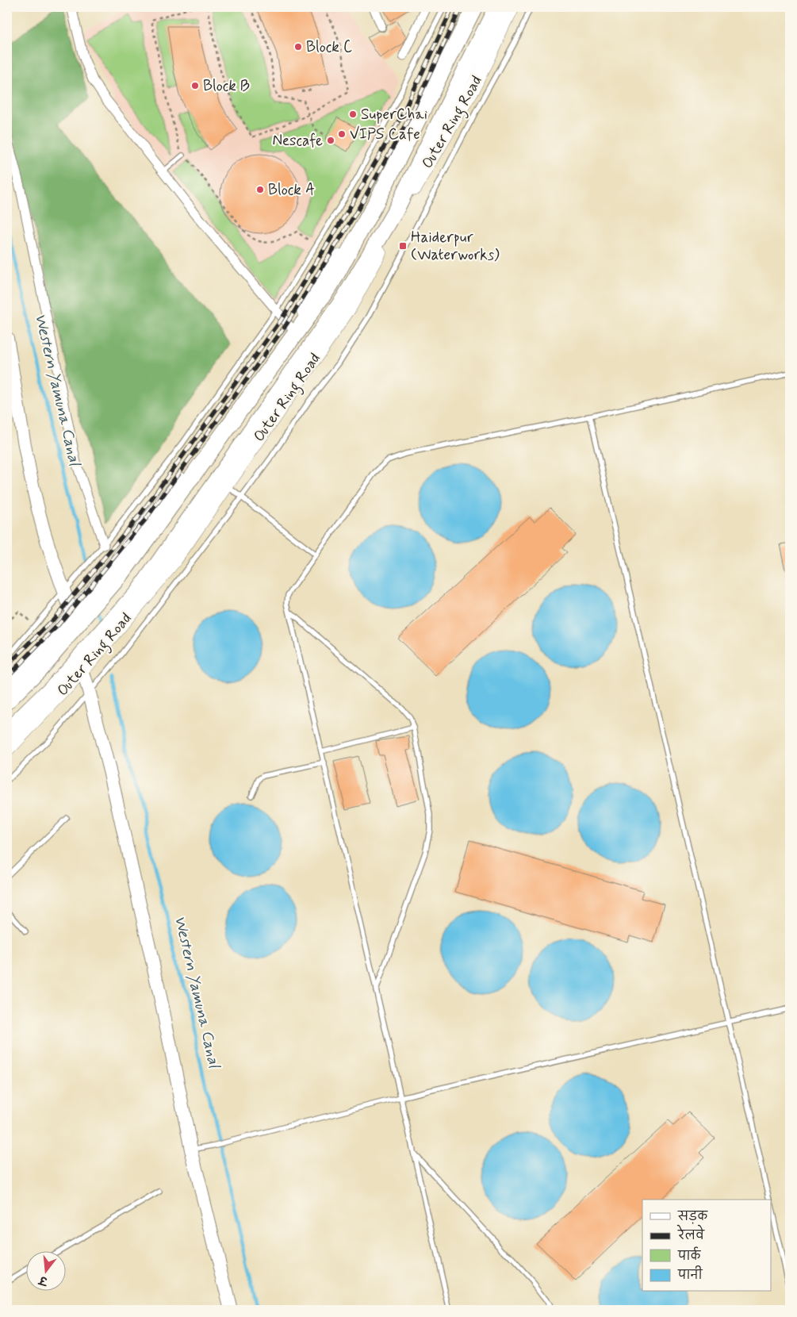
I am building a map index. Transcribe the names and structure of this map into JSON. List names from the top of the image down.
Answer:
{
  "streets": {
    "highway": ["Outer Ring Road"]
  },
  "water": ["Western Yamuna Canal"],
  "places": {
    "other": [
      "Block C",
      "Block B",
      "SuperChai",
      "VIPS Cafe",
      "Nescafe",
      "Block A"
    ],
    "transit": ["Haiderpur (Waterworks)"]
  },
  "legend": [
    "सड़क",
    "रेलवे",
    "पार्क",
    "पानी"
  ],
  "north": "bottom"
}
